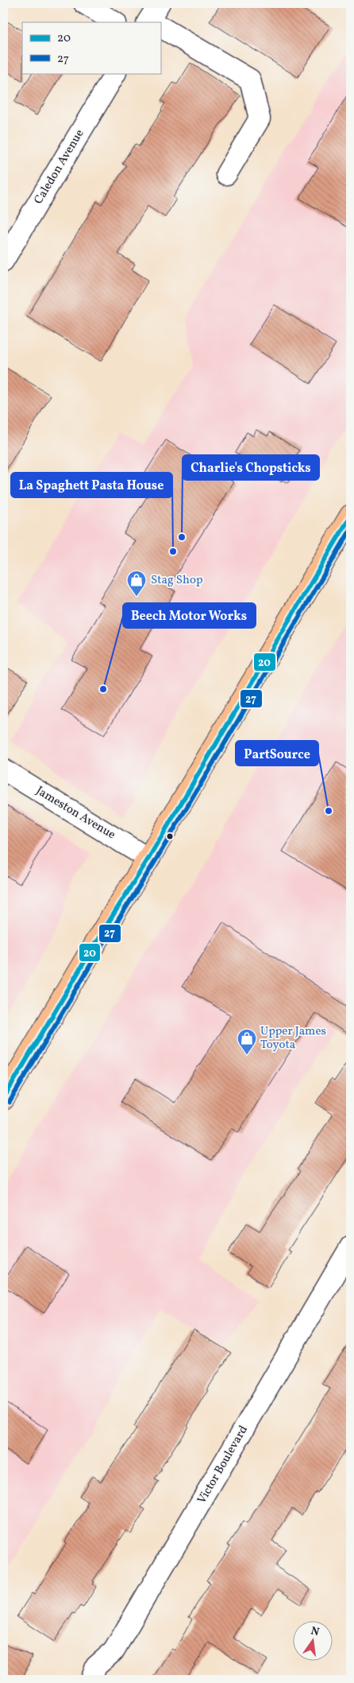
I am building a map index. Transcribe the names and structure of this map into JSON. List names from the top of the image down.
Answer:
{
  "streets": {
    "street": ["Caledon Avenue", "Jameston Avenue", "Victor Boulevard"]
  },
  "places": {
    "other": [
      "Charlie's Chopsticks",
      "La Spaghett Pasta House",
      "Beech Motor Works",
      "PartSource"
    ],
    "shop": ["Stag Shop", "Upper James Toyota"]
  },
  "lines": ["transit line 20", "transit line 27"],
  "legend": ["20", "27"],
  "north": "top"
}
